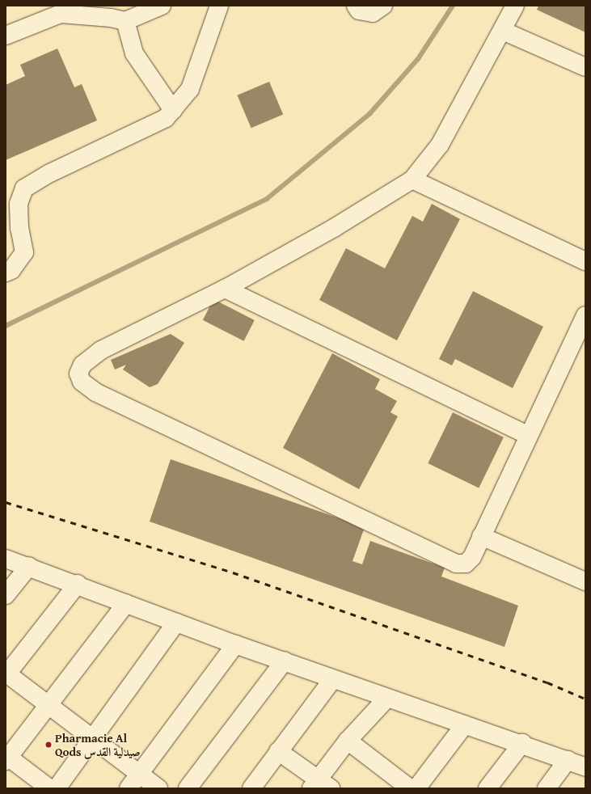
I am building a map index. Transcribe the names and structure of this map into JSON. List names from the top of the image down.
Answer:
{
  "places": ["Pharmacie Al Qods صيدلية القدس"]
}
